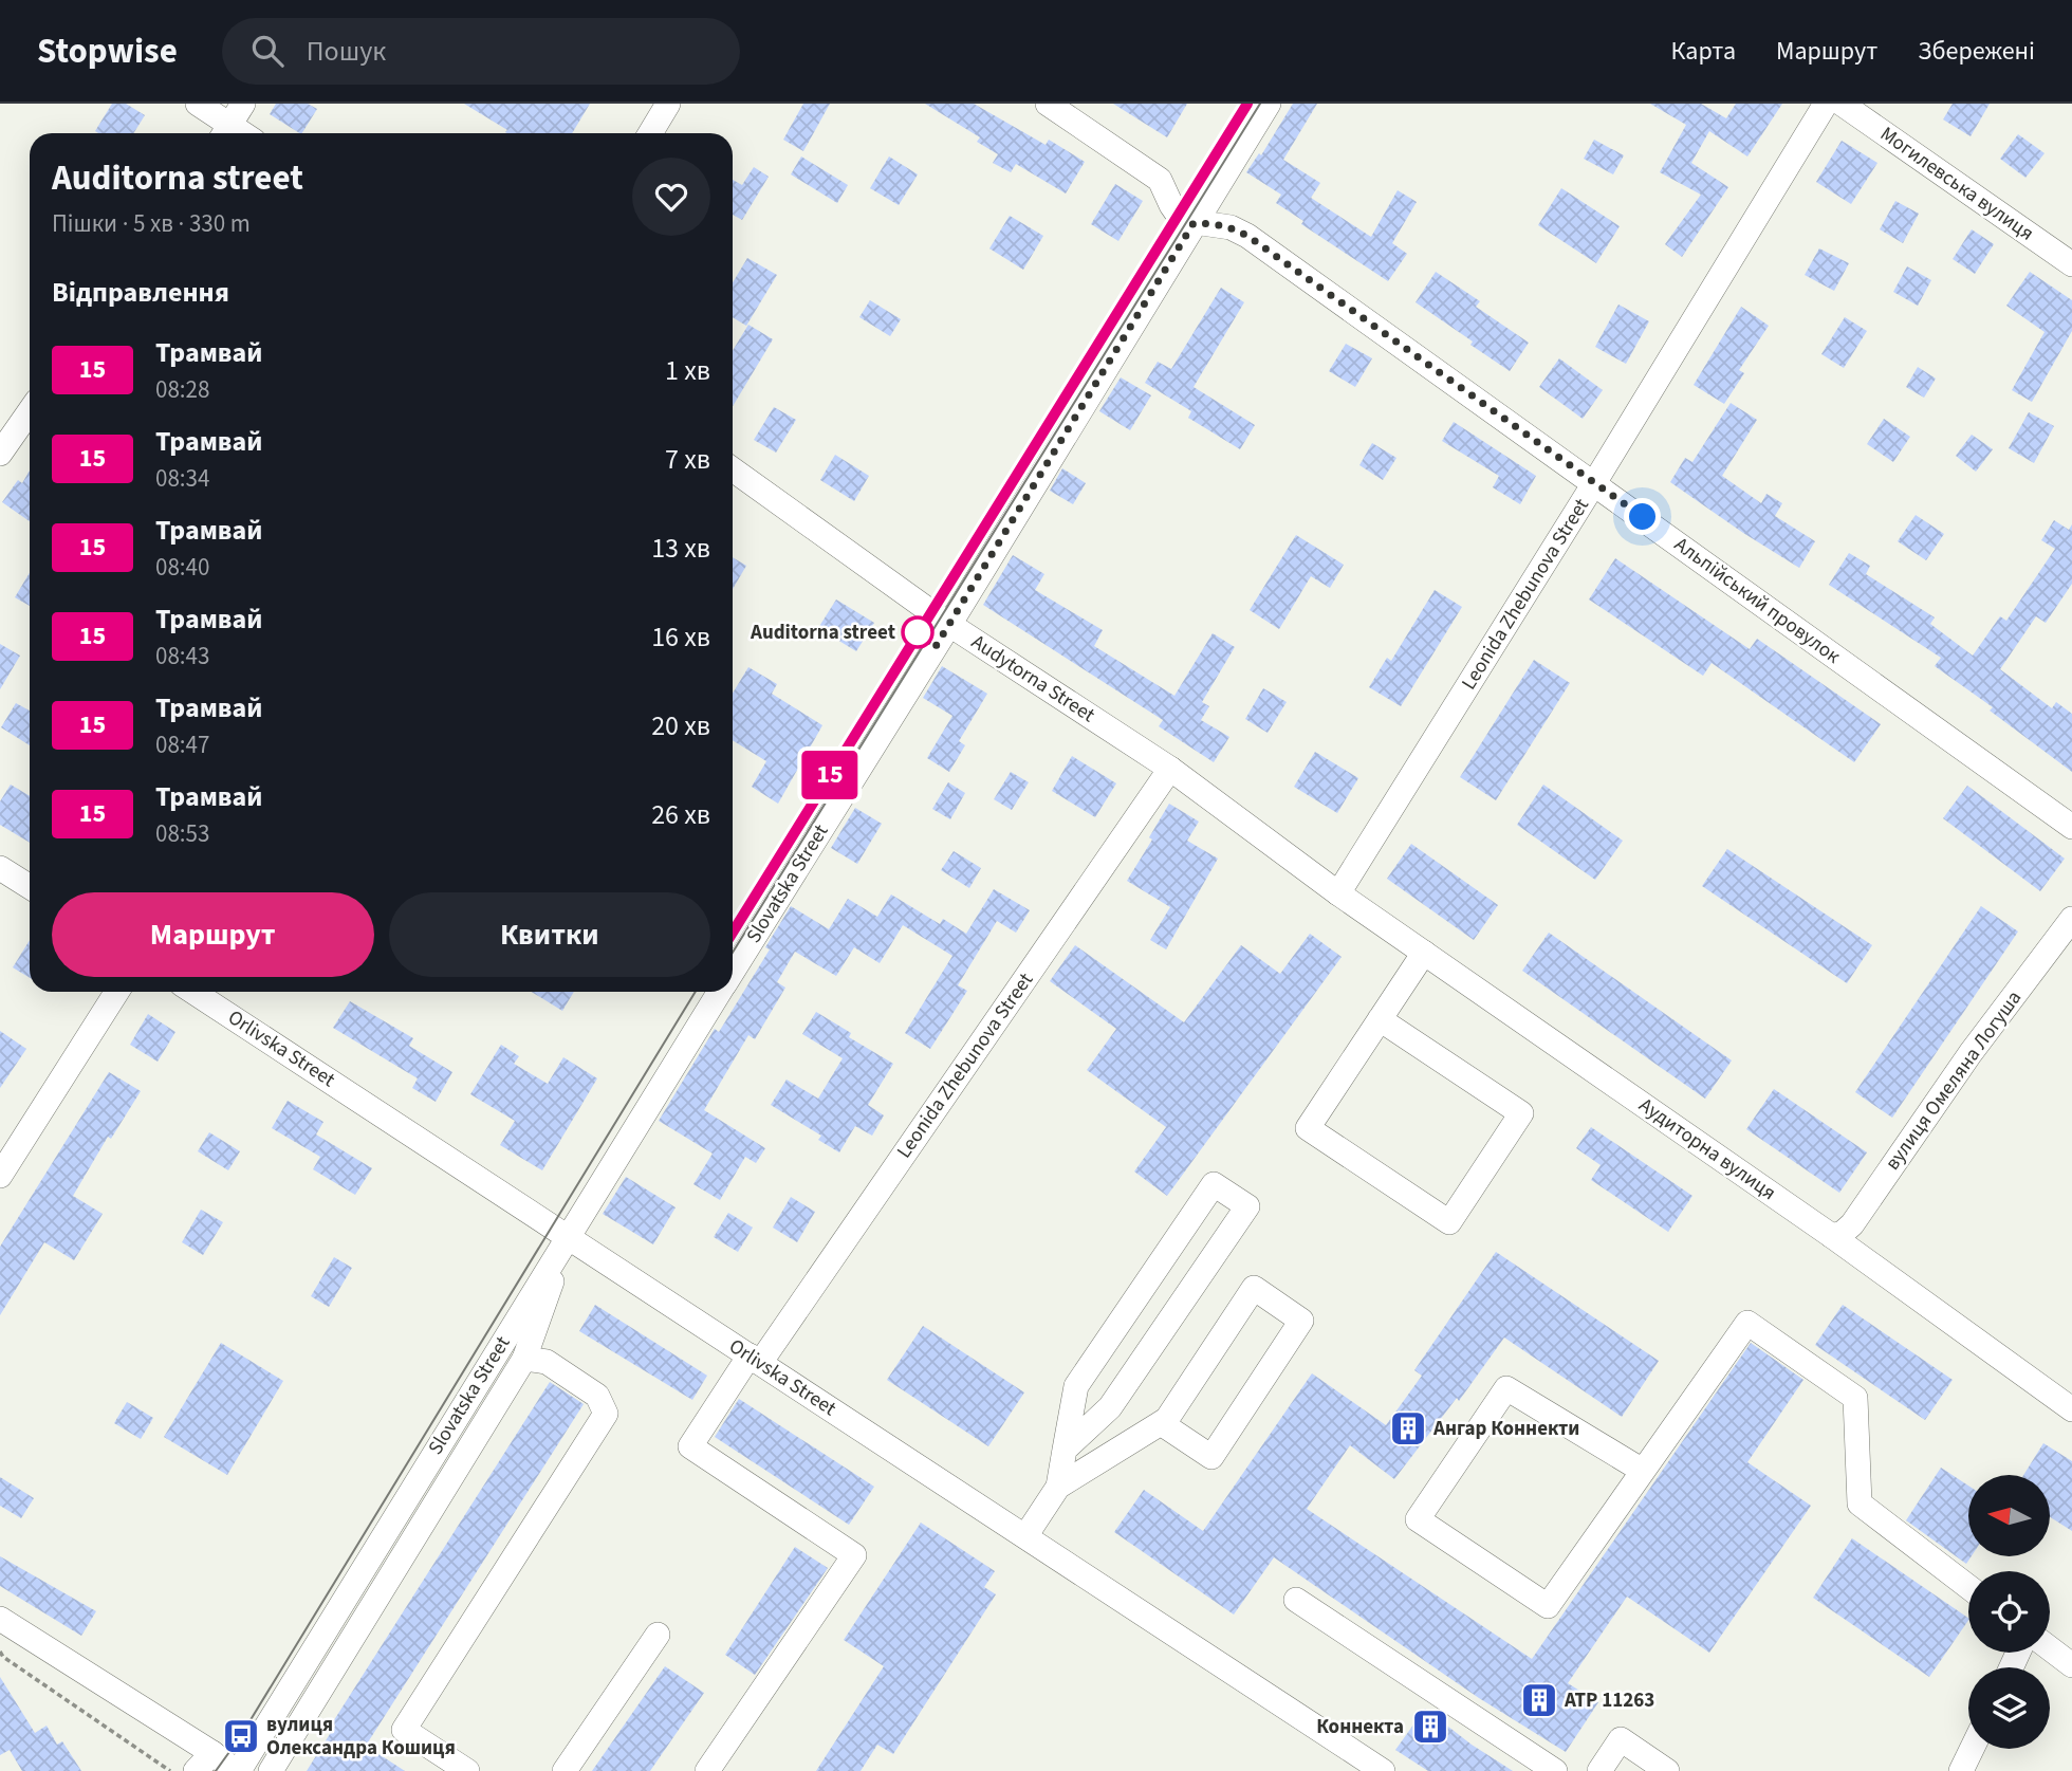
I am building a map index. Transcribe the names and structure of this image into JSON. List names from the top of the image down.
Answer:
{
  "streets": {
    "street": [
      "Могилевська вулиця",
      "Leonida Zhebunova Street",
      "Альпійський провулок",
      "Audytorna Street",
      "Slovatska Street",
      "Orlivska Street",
      "вулиця Омеляна Логуша",
      "Аудиторна вулиця"
    ]
  },
  "crossings": [
    ["Leonida Zhebunova Street", "Альпійський провулок"],
    ["Leonida Zhebunova Street", "Audytorna Street"],
    ["Leonida Zhebunova Street", "Orlivska Street"],
    ["Leonida Zhebunova Street", "Аудиторна вулиця"],
    ["Альпійський провулок", "Slovatska Street"],
    ["Audytorna Street", "Slovatska Street"],
    ["Audytorna Street", "Аудиторна вулиця"],
    ["Slovatska Street", "Orlivska Street"],
    ["вулиця Омеляна Логуша", "Аудиторна вулиця"]
  ],
  "places": {
    "other": ["Auditorna street"],
    "building": ["Ангар Коннекти", "ATP 11263", "Коннекта"],
    "bus stop": ["вулиця Олександра Кошиця"]
  },
  "lines": ["tram line 15"],
  "north": "left",
  "page": {
    "header": "Stopwise",
    "search": "Пошук",
    "nav": ["Карта", "Маршрут", "Збережені"],
    "on_map": "15",
    "heading": [
      ["Auditorna street", "Пішки · 5 хв · 330 m"],
      "Відправлення"
    ],
    "list": [
      {
        "mark": "15",
        "name": "Трамвай",
        "note": "08:28",
        "value": "1 хв"
      },
      {
        "mark": "15",
        "name": "Трамвай",
        "note": "08:34",
        "value": "7 хв"
      },
      {
        "mark": "15",
        "name": "Трамвай",
        "note": "08:40",
        "value": "13 хв"
      },
      {
        "mark": "15",
        "name": "Трамвай",
        "note": "08:43",
        "value": "16 хв"
      },
      {
        "mark": "15",
        "name": "Трамвай",
        "note": "08:47",
        "value": "20 хв"
      },
      {
        "mark": "15",
        "name": "Трамвай",
        "note": "08:53",
        "value": "26 хв"
      }
    ],
    "buttons": ["Маршрут", "Квитки"]
  }
}
